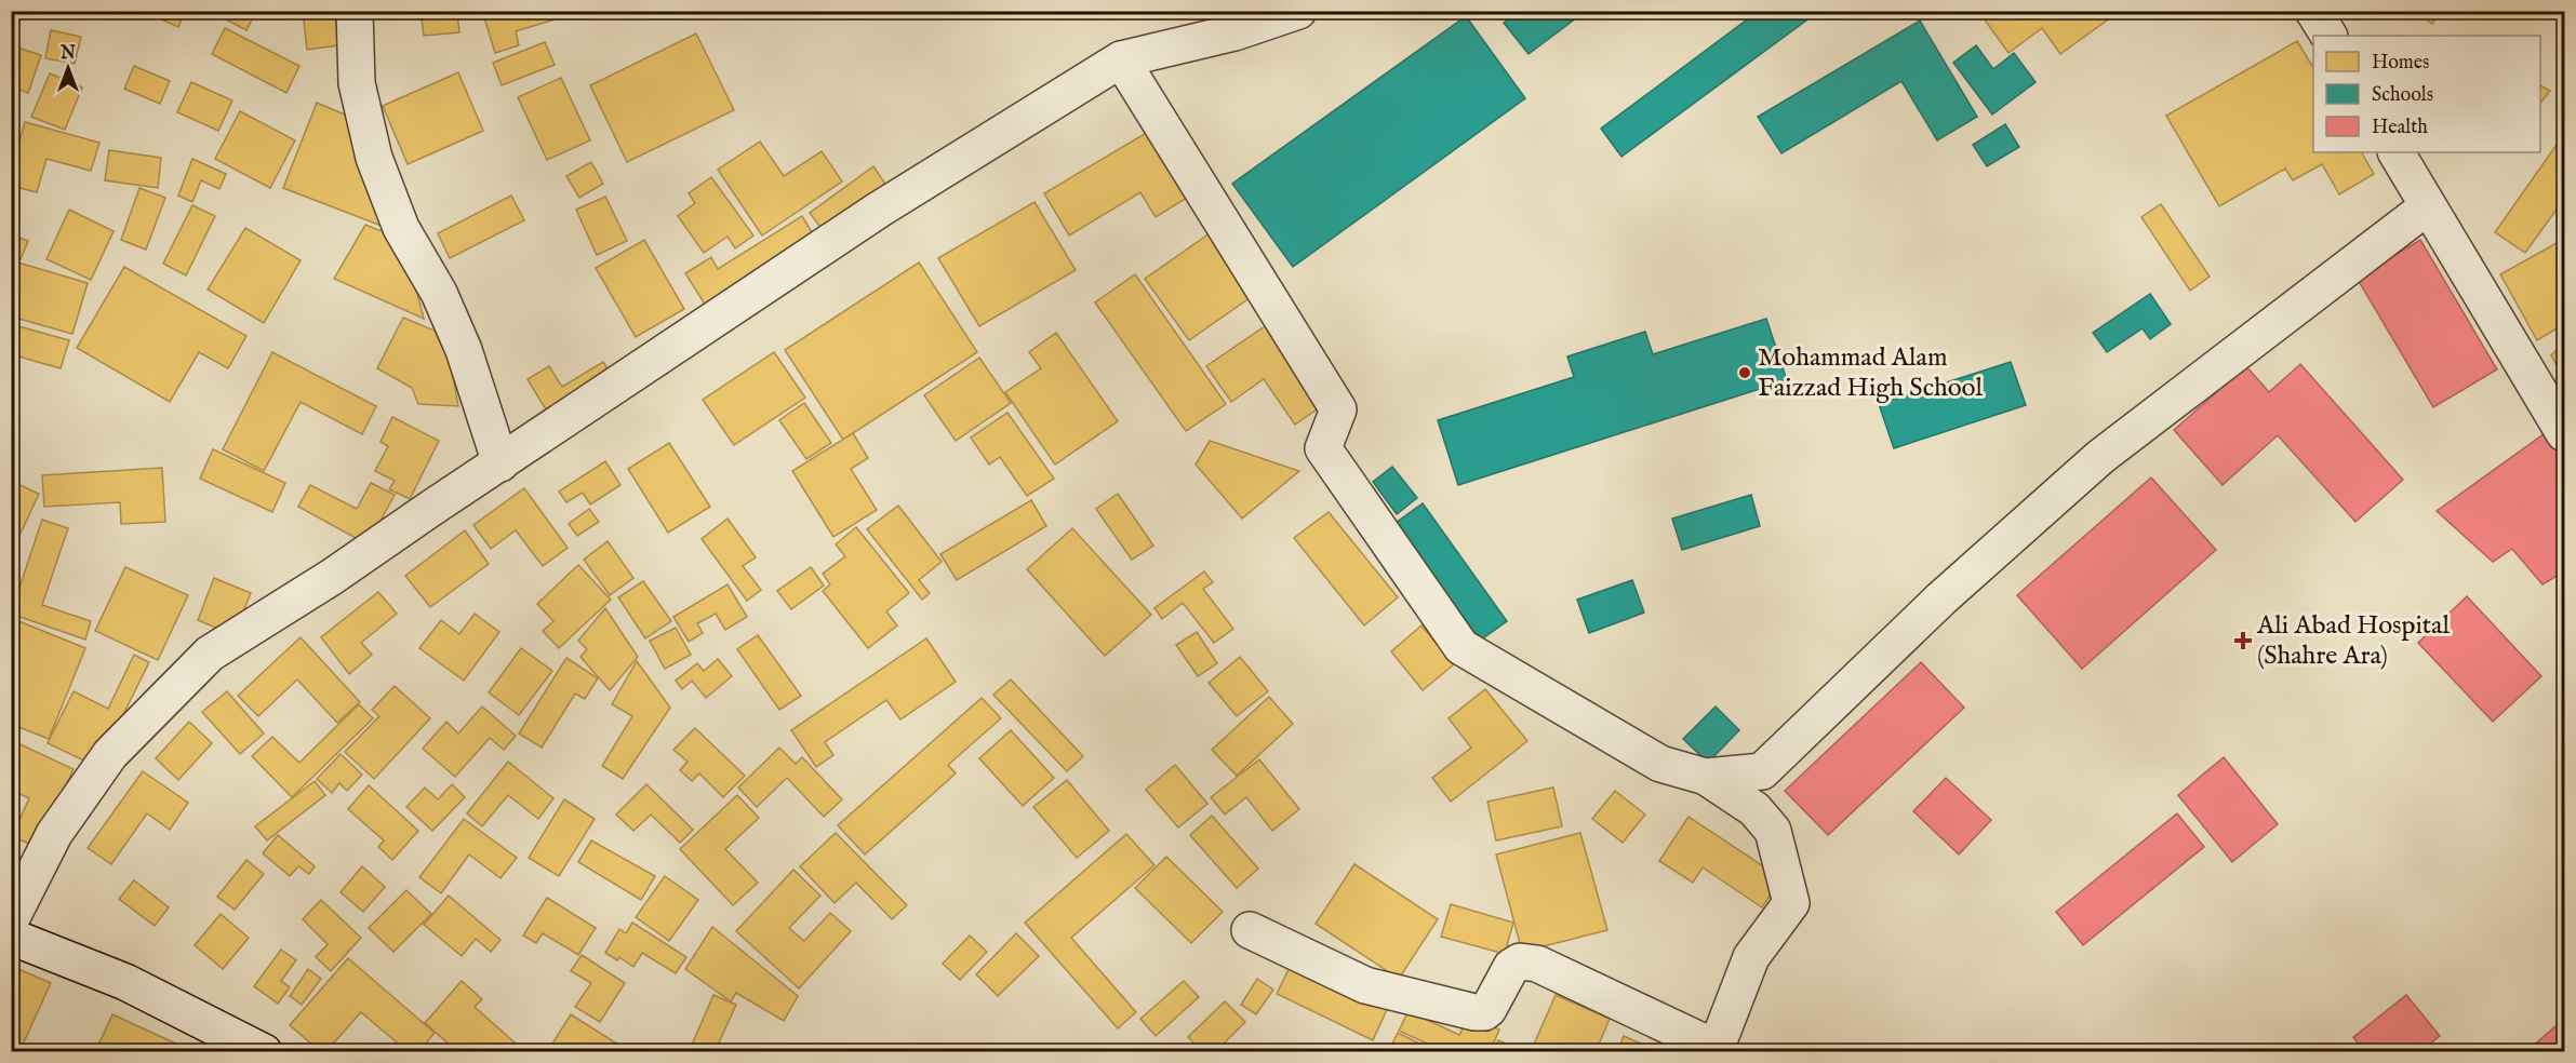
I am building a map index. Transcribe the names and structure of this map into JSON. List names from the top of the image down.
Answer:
{
  "places": {
    "other": ["Mohammad Alam Faizzad High School"],
    "health": ["Ali Abad Hospital (Shahre Ara)"]
  },
  "legend": ["Homes", "Schools", "Health"],
  "north": "top"
}
